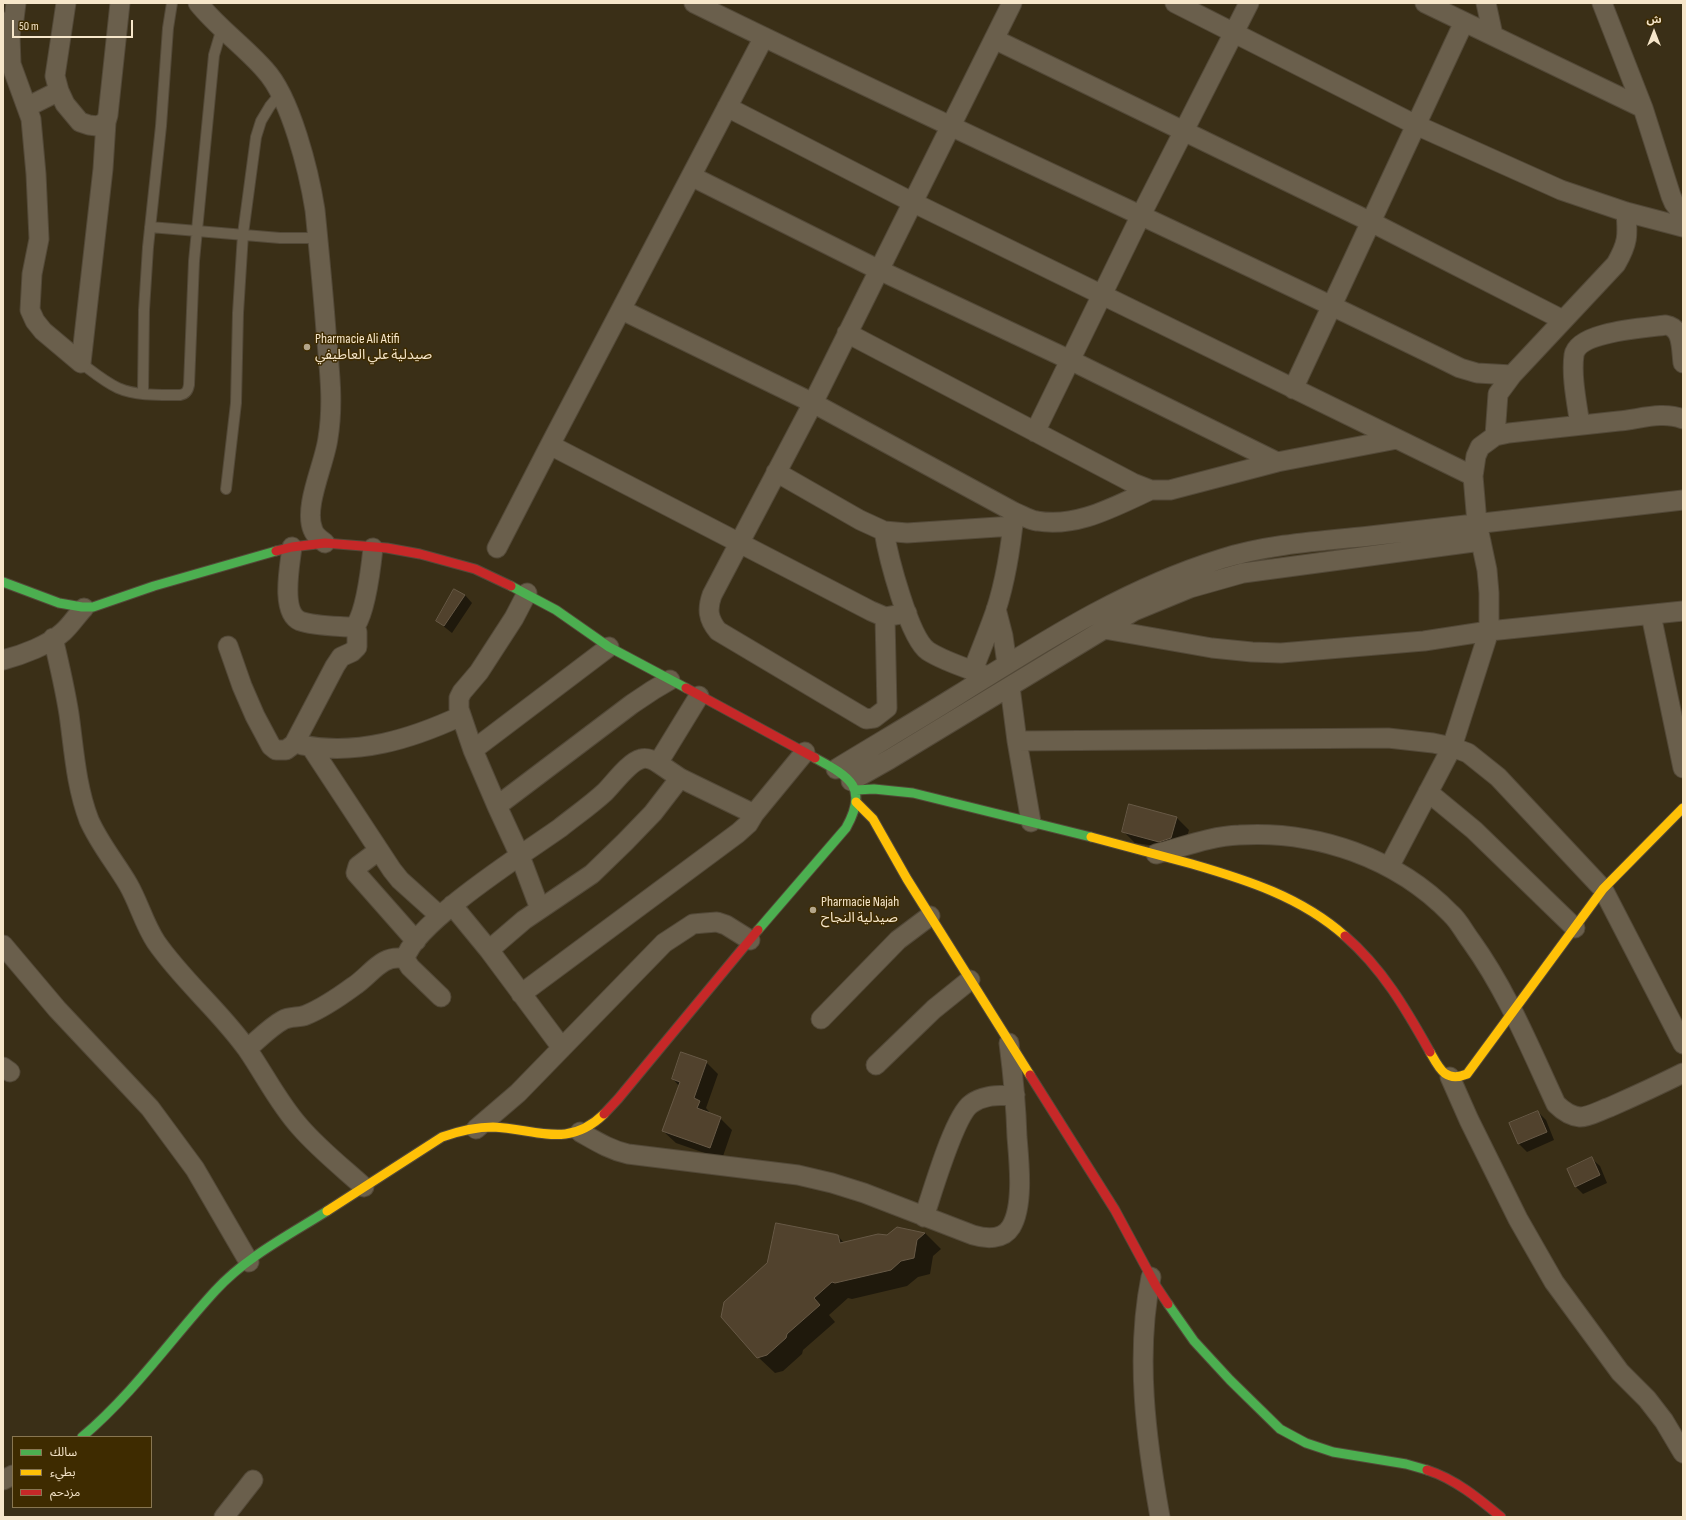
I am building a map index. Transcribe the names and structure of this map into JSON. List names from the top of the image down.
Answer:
{
  "places": ["Pharmacie Ali Atifi صيدلية علي العاطيفي", "Pharmacie Najah صيدلية النجاح"],
  "legend": ["سالك", "بطيء", "مزدحم"],
  "scale_bar": "50 m",
  "north": "top"
}
